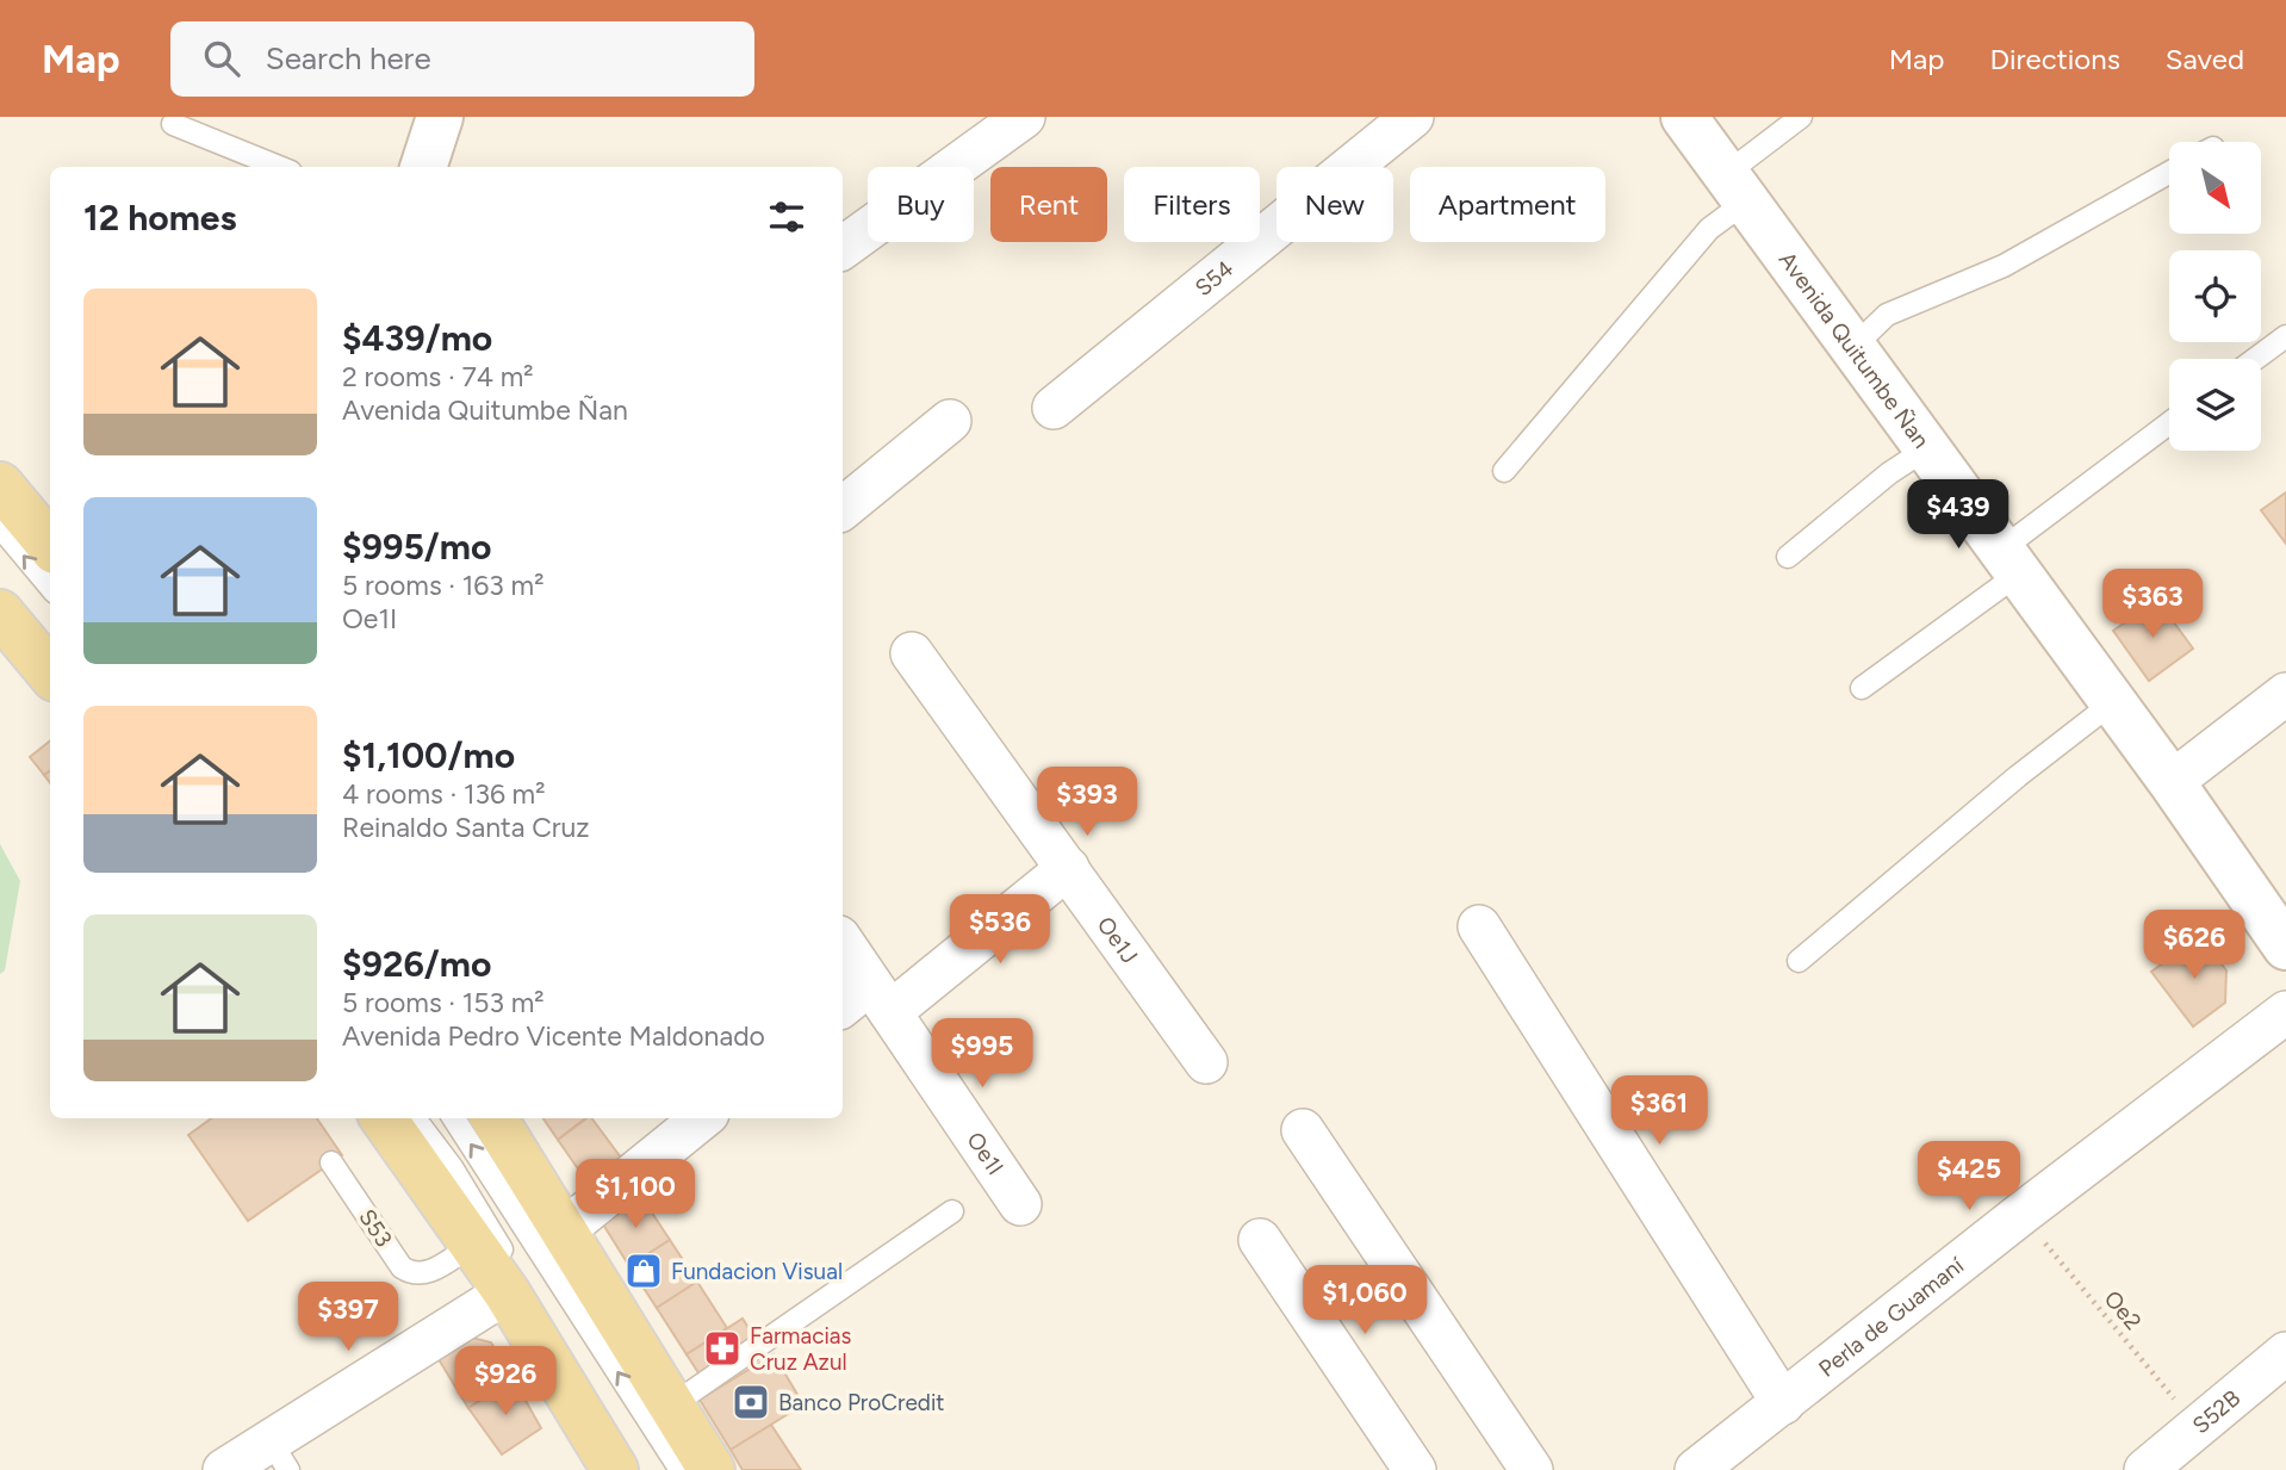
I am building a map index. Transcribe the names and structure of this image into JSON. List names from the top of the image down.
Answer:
{
  "streets": {
    "street": [
      "S54",
      "Avenida Quitumbe Ñan",
      "Oe1J",
      "Oe1I",
      "Perla de Guamaní",
      "S52B"
    ],
    "lane": ["S53"],
    "path": ["Oe2"]
  },
  "crossings": [
    ["Oe2", "Perla de Guamaní"],
    ["Oe2", "S52B"]
  ],
  "places": {
    "shop": ["Fundacion Visual"],
    "pharmacy": ["Farmacias Cruz Azul"],
    "bank": ["Banco ProCredit"]
  },
  "north": "bottom right",
  "page": {
    "header": "Map",
    "search": "Search here",
    "nav": ["Map", "Directions", "Saved"],
    "chip": [
      "Buy",
      "Rent",
      "Filters",
      "New",
      "Apartment"
    ],
    "heading": "12 homes",
    "list": [
      {
        "name": "$439/mo",
        "note": "2 rooms · 74 m² · Avenida Quitumbe Ñan"
      },
      {
        "name": "$995/mo",
        "note": "5 rooms · 163 m² · Oe1I"
      },
      {
        "name": "$1,100/mo",
        "note": "4 rooms · 136 m² · Reinaldo Santa Cruz"
      },
      {
        "name": "$926/mo",
        "note": "5 rooms · 153 m² · Avenida Pedro Vicente Maldonado"
      }
    ],
    "price": [
      "$439",
      "$363",
      "$393",
      "$536",
      "$626",
      "$995",
      "$361",
      "$425",
      "$1,100",
      "$1,060",
      "$397",
      "$926"
    ]
  }
}
